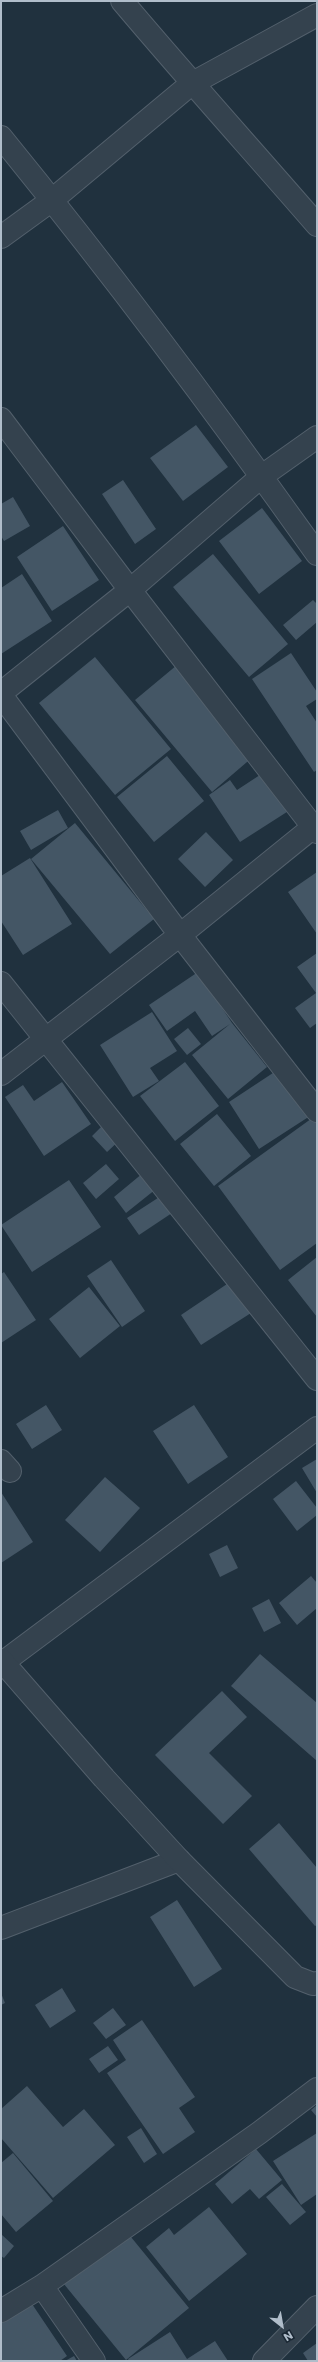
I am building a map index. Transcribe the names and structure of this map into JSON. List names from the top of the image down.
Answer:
{
  "north": "bottom right"
}
